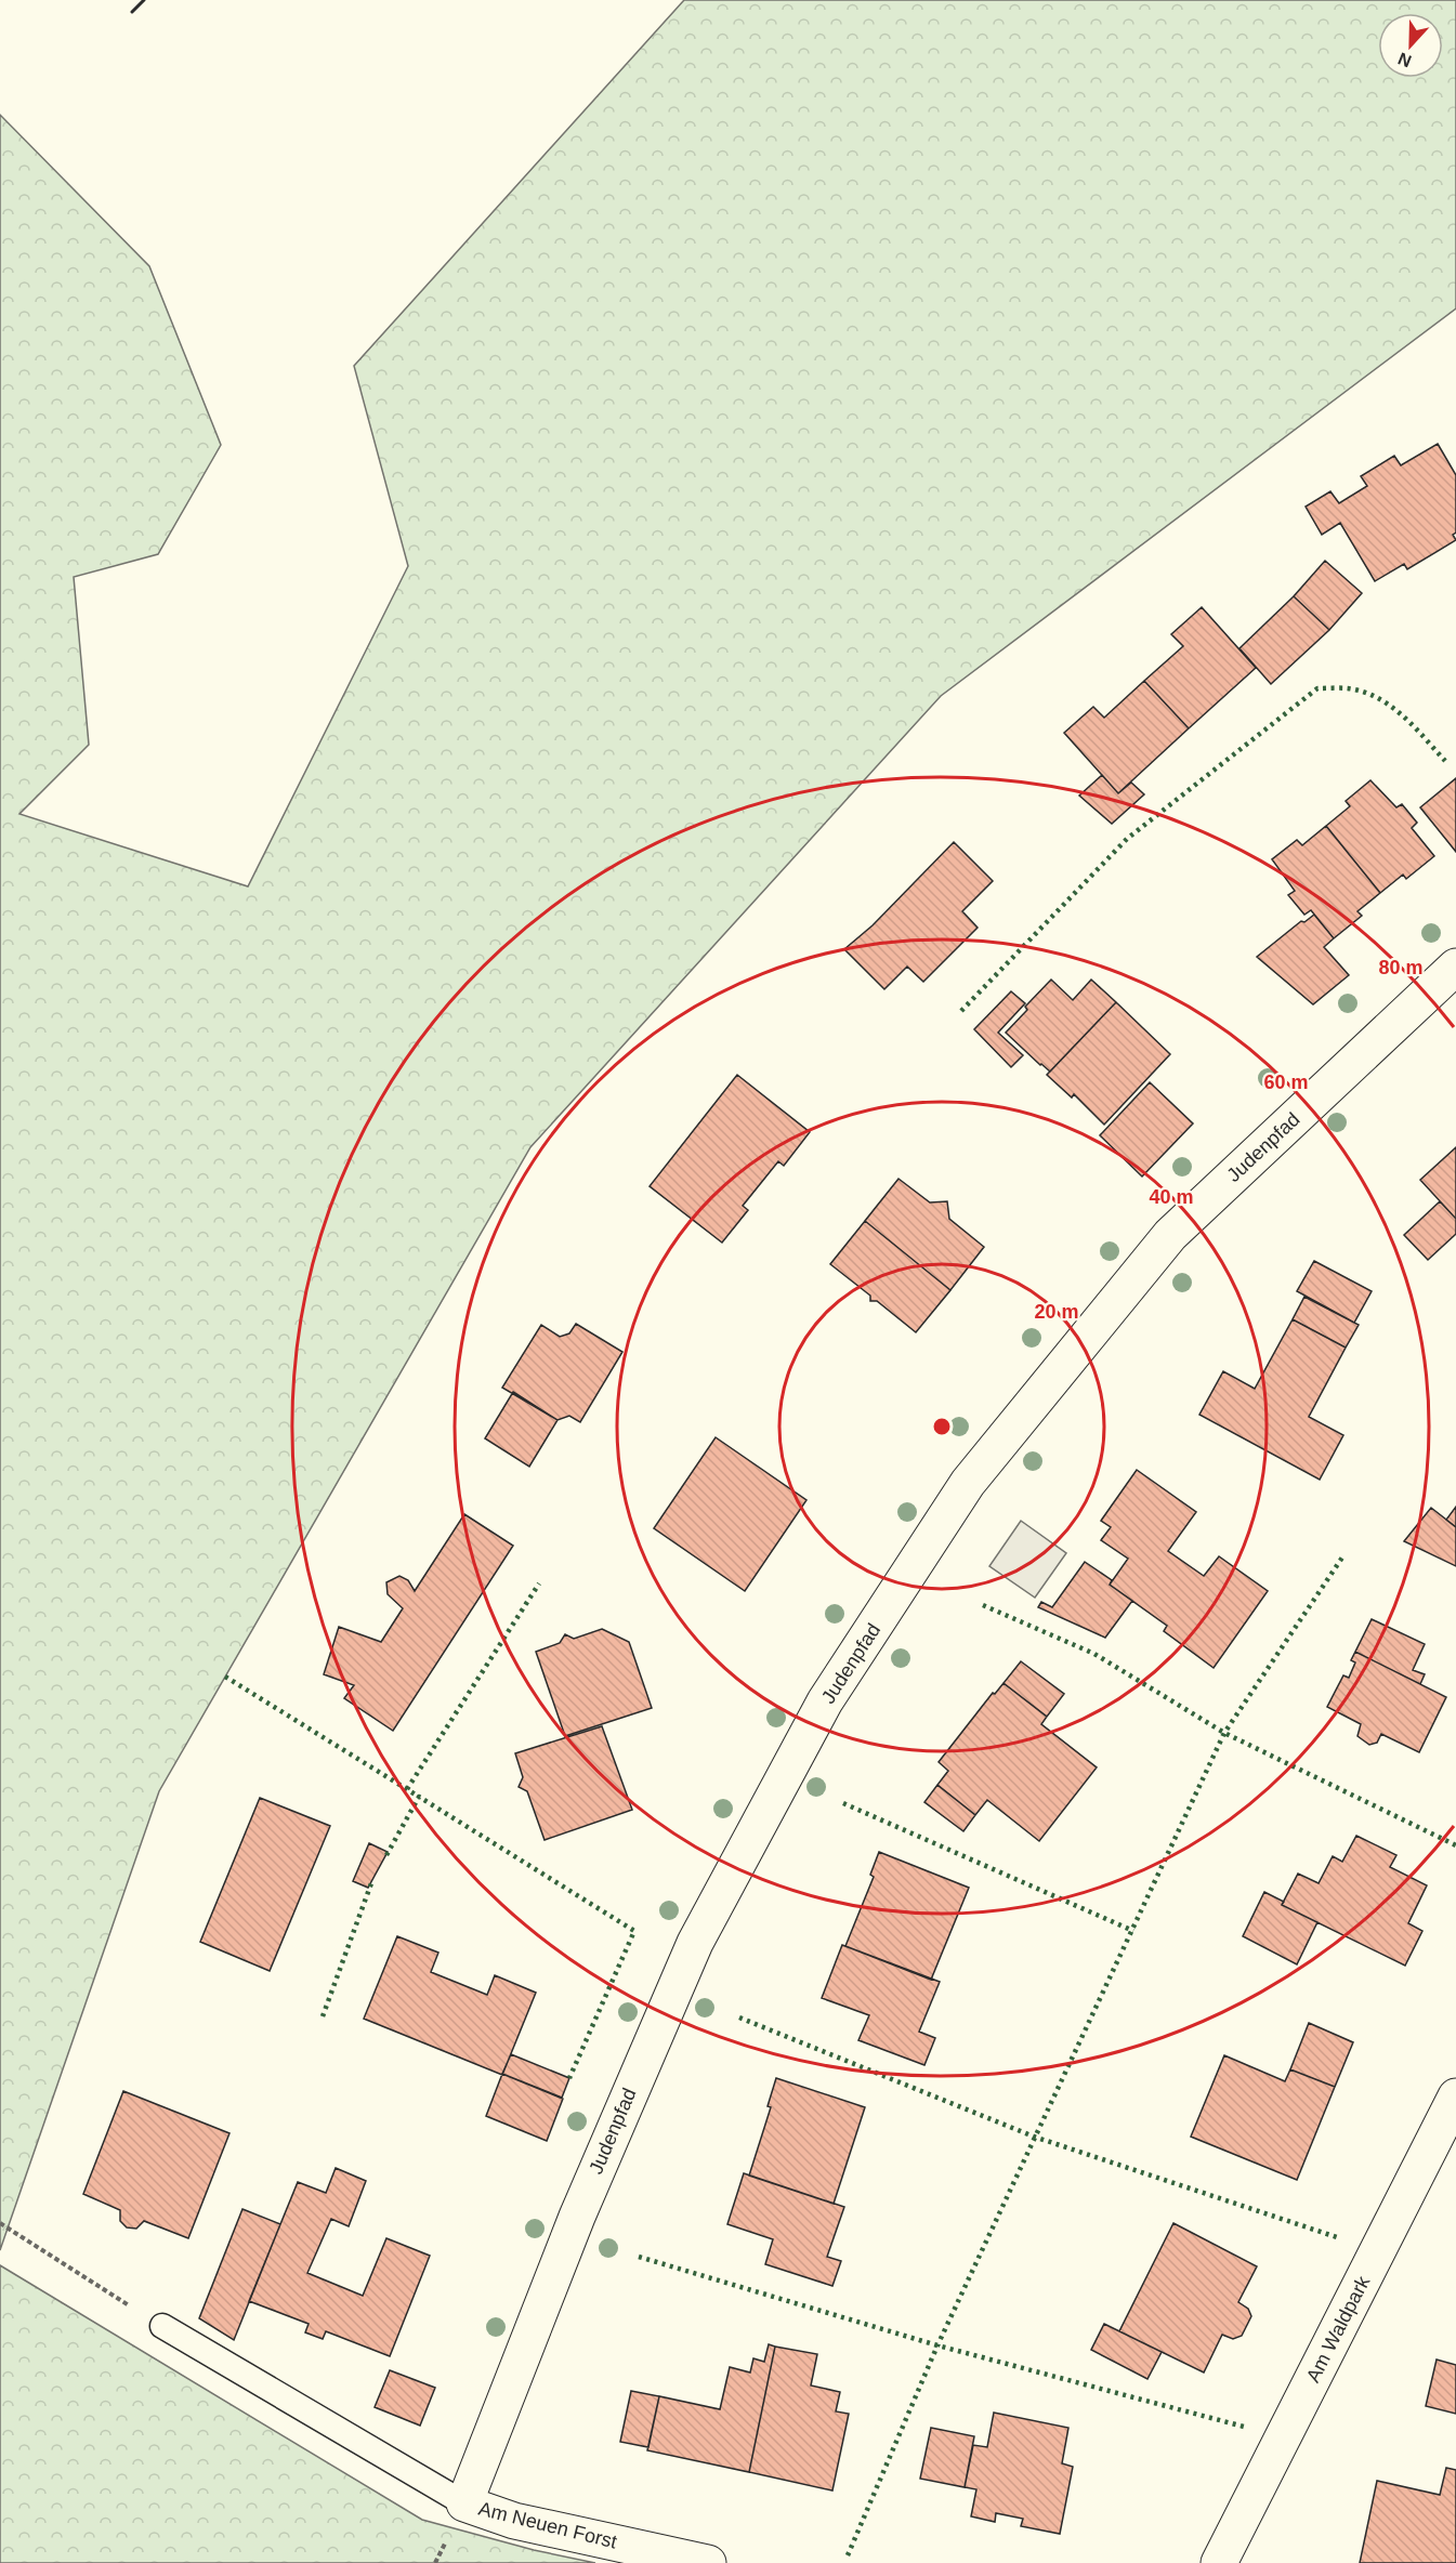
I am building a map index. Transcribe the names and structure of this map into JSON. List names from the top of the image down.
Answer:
{
  "streets": {
    "street": ["Judenpfad", "Am Waldpark", "Am Neuen Forst"]
  },
  "crossings": [
    ["Judenpfad", "Am Neuen Forst"]
  ],
  "north": "bottom",
  "rings": [
    "80 m",
    "60 m",
    "40 m",
    "20 m"
  ]
}
